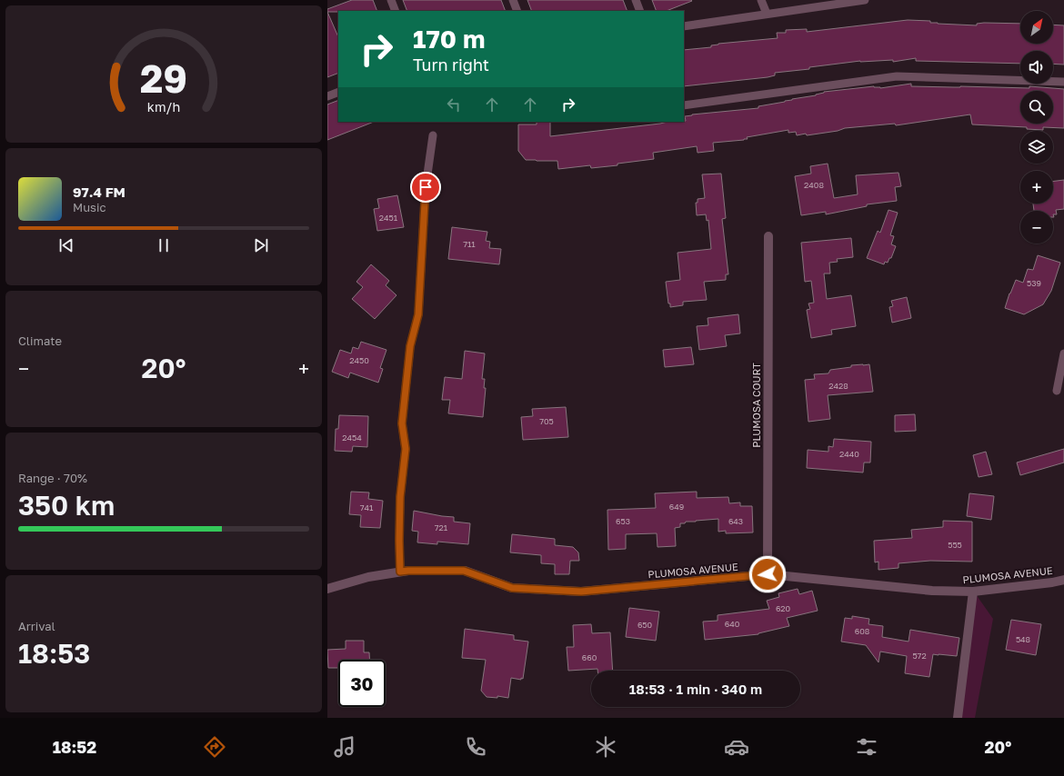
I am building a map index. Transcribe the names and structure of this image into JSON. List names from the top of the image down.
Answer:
{
  "streets": {
    "street": ["PLUMOSA COURT", "PLUMOSA AVENUE"]
  },
  "crossings": [
    ["PLUMOSA COURT", "PLUMOSA AVENUE"]
  ],
  "house_numbers": [
    "2408",
    "2451",
    "711",
    "539",
    "2450",
    "2428",
    "705",
    "2454",
    "2440",
    "649",
    "741",
    "653",
    "643",
    "721",
    "555",
    "620",
    "640",
    "650",
    "608",
    "548",
    "572",
    "660"
  ],
  "north": "top right",
  "page": {
    "map_buttons": ["+", "−"],
    "turn": ["170 m", "Turn right"],
    "song": ["97.4 FM", "Music"],
    "tile": [
      "Climate",
      ["Range · 70%", "350 km"],
      ["Arrival", "18:53"]
    ],
    "heat": ["−", "20°", "+"],
    "limit": "30",
    "trip": "18:53 · 1 min · 340 m",
    "tabs": ["18:52", "20°"],
    "gauge": ["29", "km/h"]
  }
}
